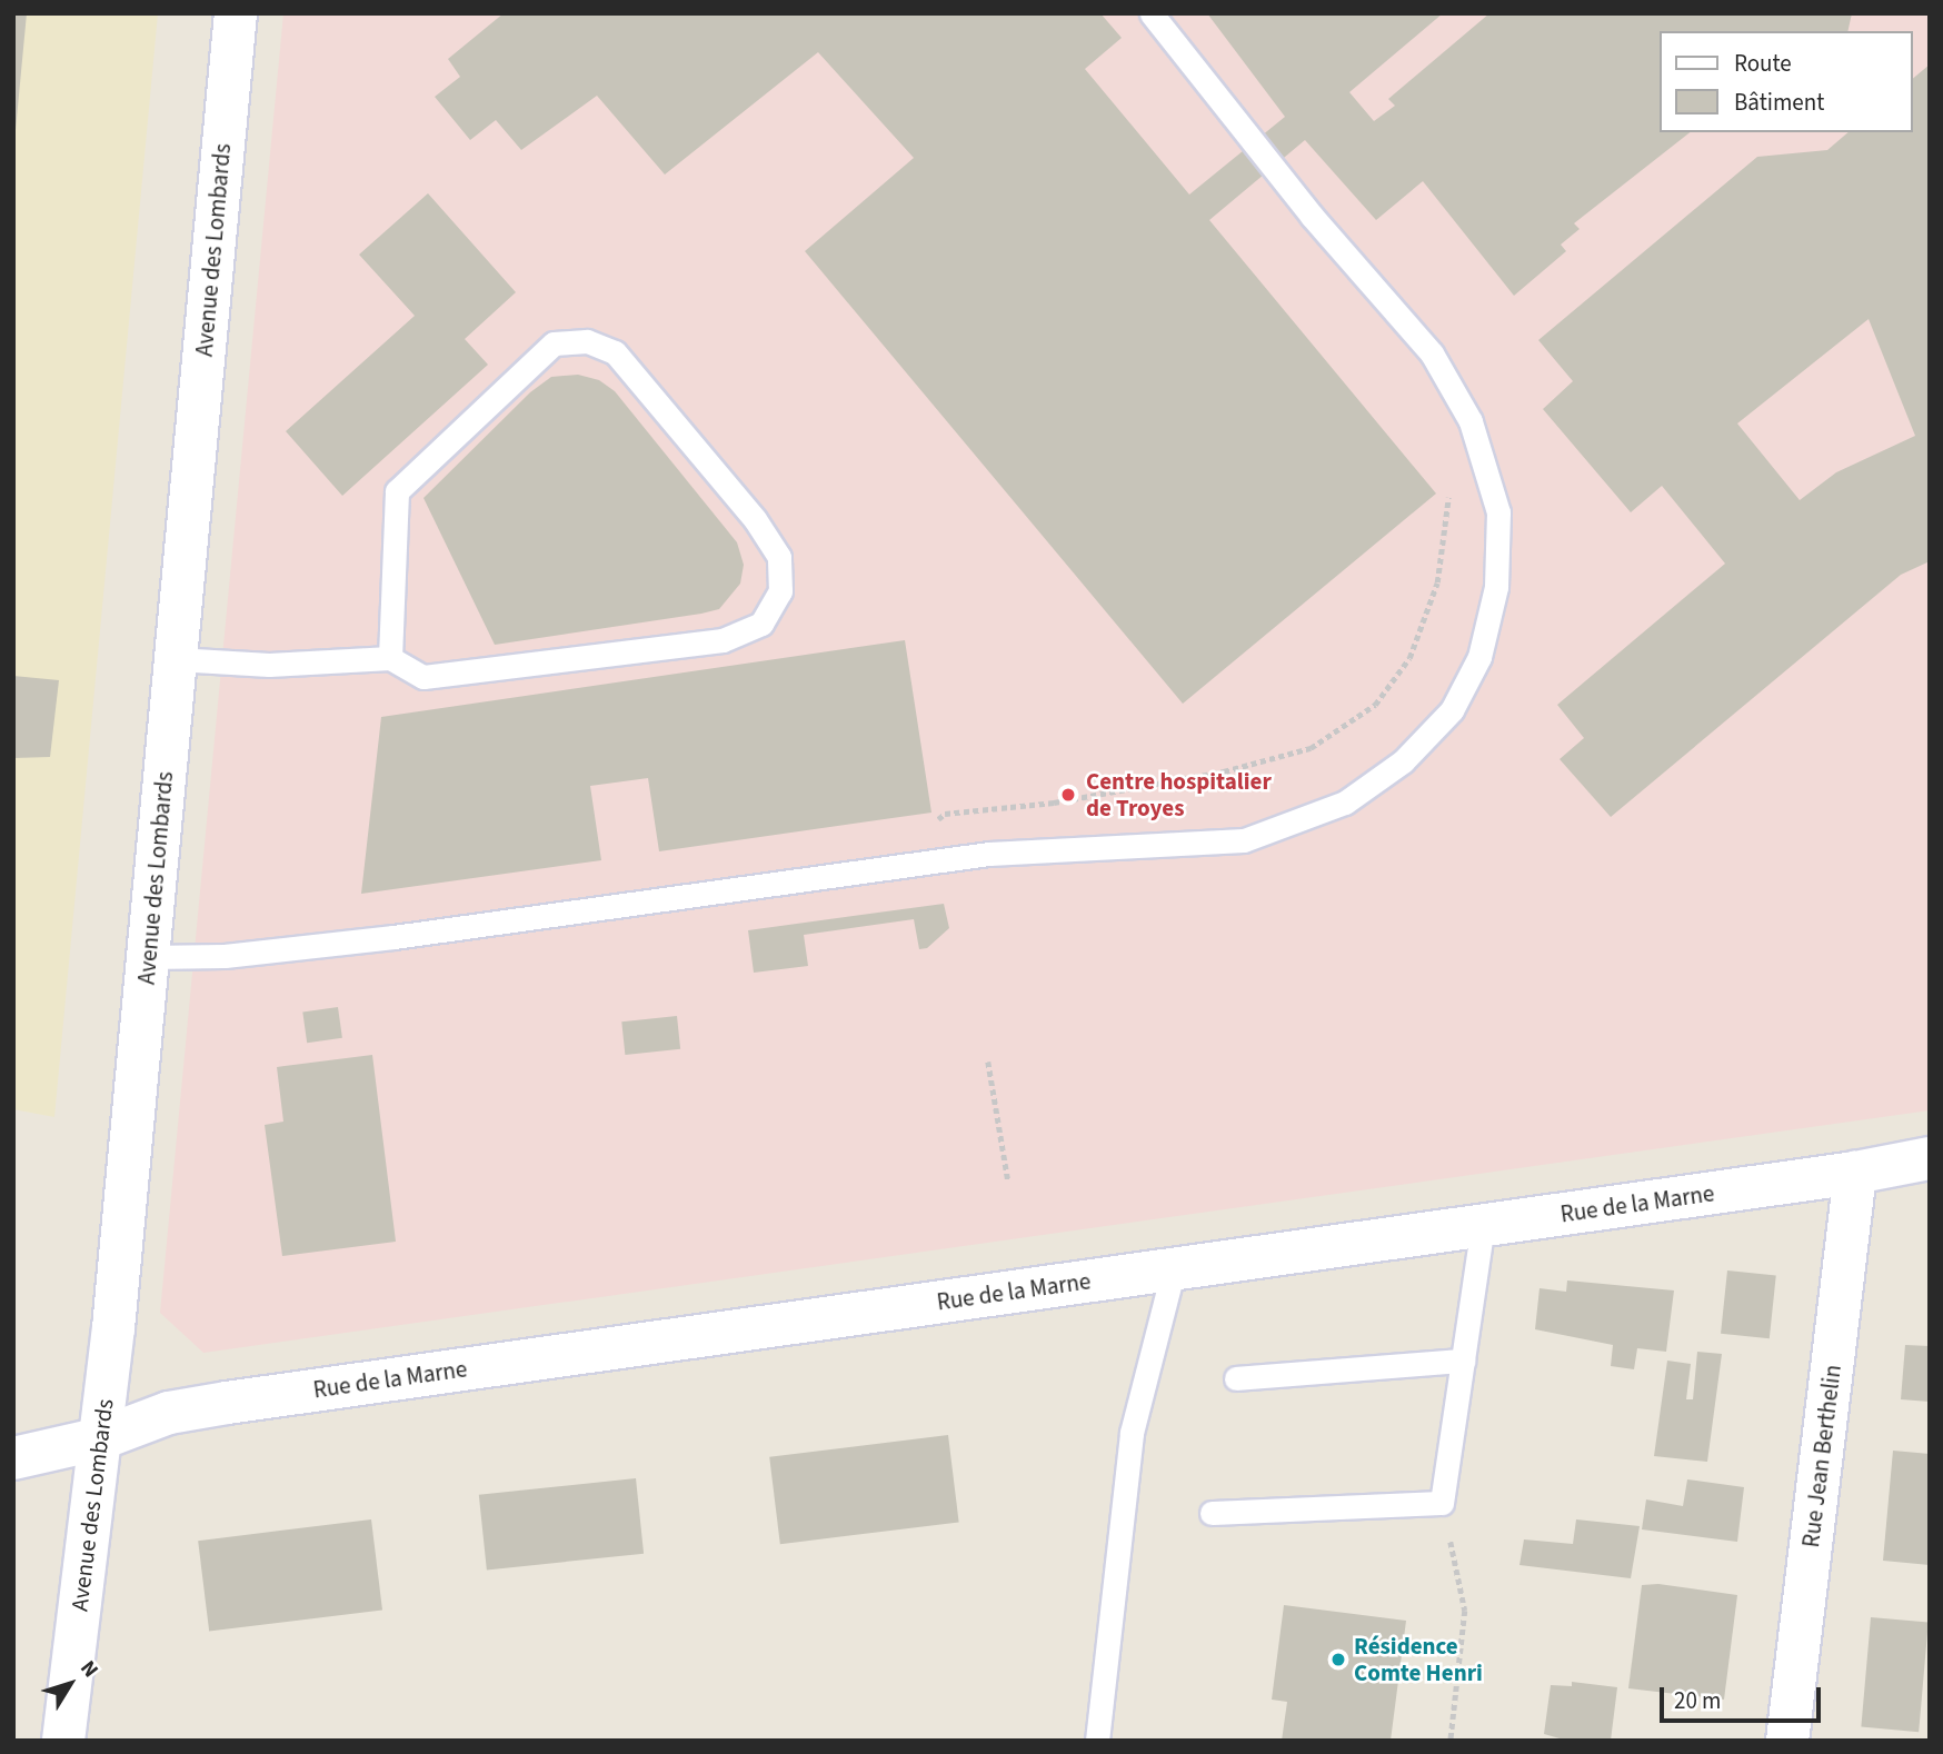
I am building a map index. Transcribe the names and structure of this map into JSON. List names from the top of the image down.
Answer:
{
  "streets": {
    "street": ["Avenue des Lombards", "Rue de la Marne", "Rue Jean Berthelin"]
  },
  "crossings": [
    ["Avenue des Lombards", "Rue de la Marne"],
    ["Rue de la Marne", "Rue Jean Berthelin"]
  ],
  "places": ["Centre hospitalier de Troyes", "Résidence Comte Henri"],
  "legend": ["Route", "Bâtiment"],
  "scale_bar": "20 m",
  "north": "top right"
}
